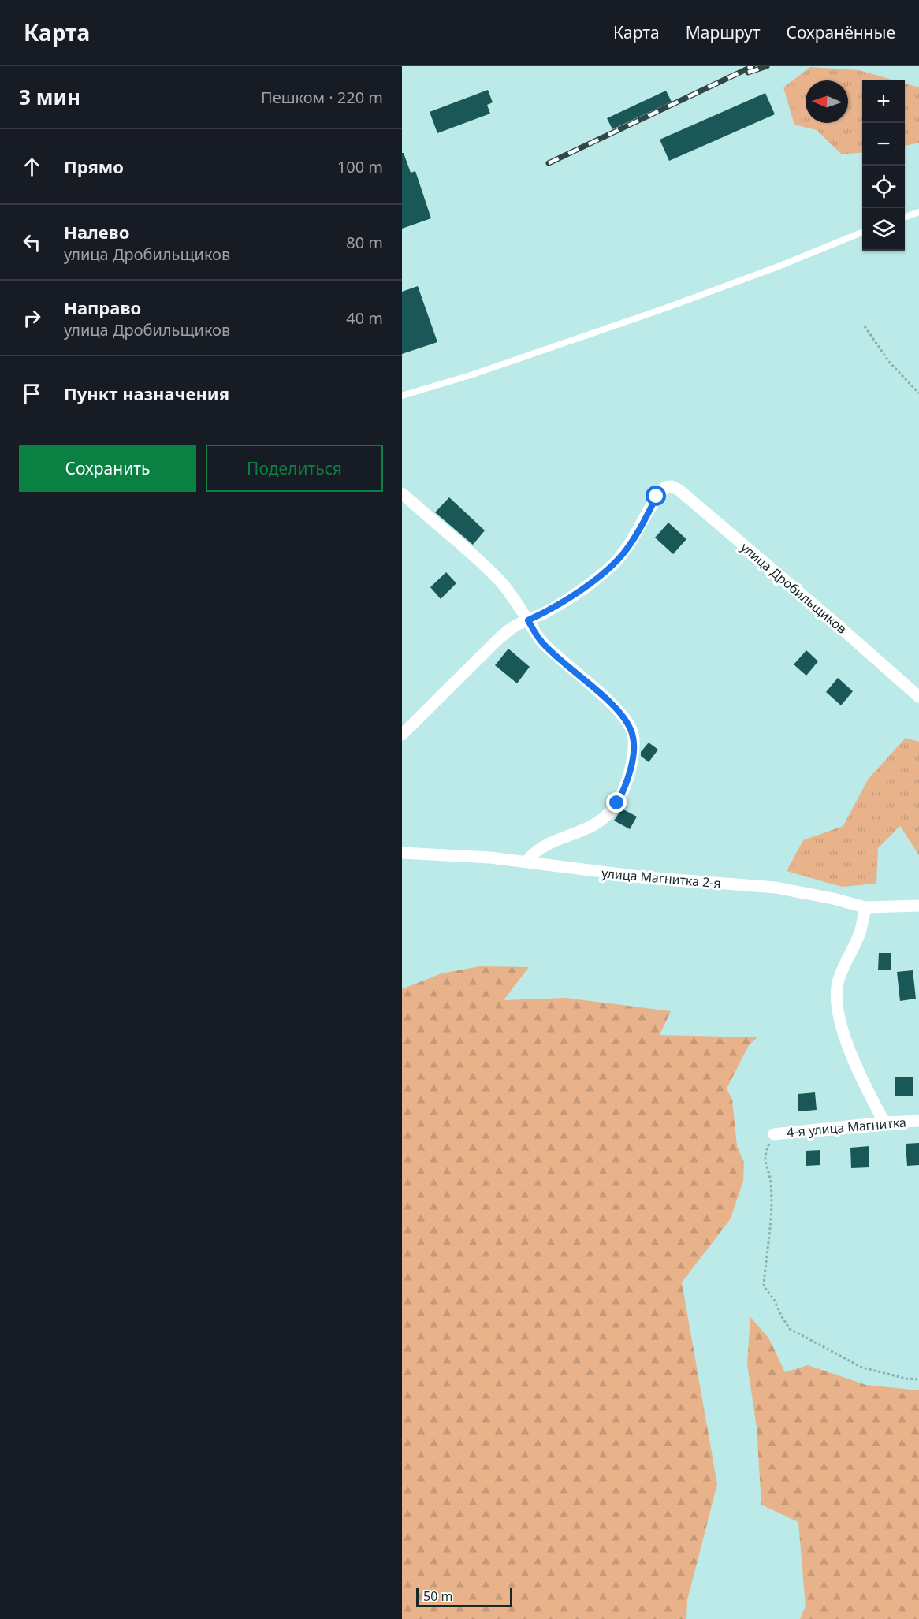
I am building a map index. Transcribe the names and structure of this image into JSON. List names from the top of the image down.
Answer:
{
  "streets": {
    "street": ["улица Дробильщиков", "улица Магнитка 2-я", "4-я улица Магнитка"]
  },
  "scale_bar": "50 m",
  "north": "left",
  "page": {
    "header": "Карта",
    "nav": ["Карта", "Маршрут", "Сохранённые"],
    "heading": ["3 мин", "Пешком · 220 m"],
    "map_buttons": ["+", "−"],
    "list": [
      ["Прямо", "100 m"],
      ["Налево", "улица Дробильщиков", "80 m"],
      ["Направо", "улица Дробильщиков", "40 m"],
      "Пункт назначения"
    ],
    "buttons": ["Сохранить", "Поделиться"],
    "scale": "50 m"
  }
}
